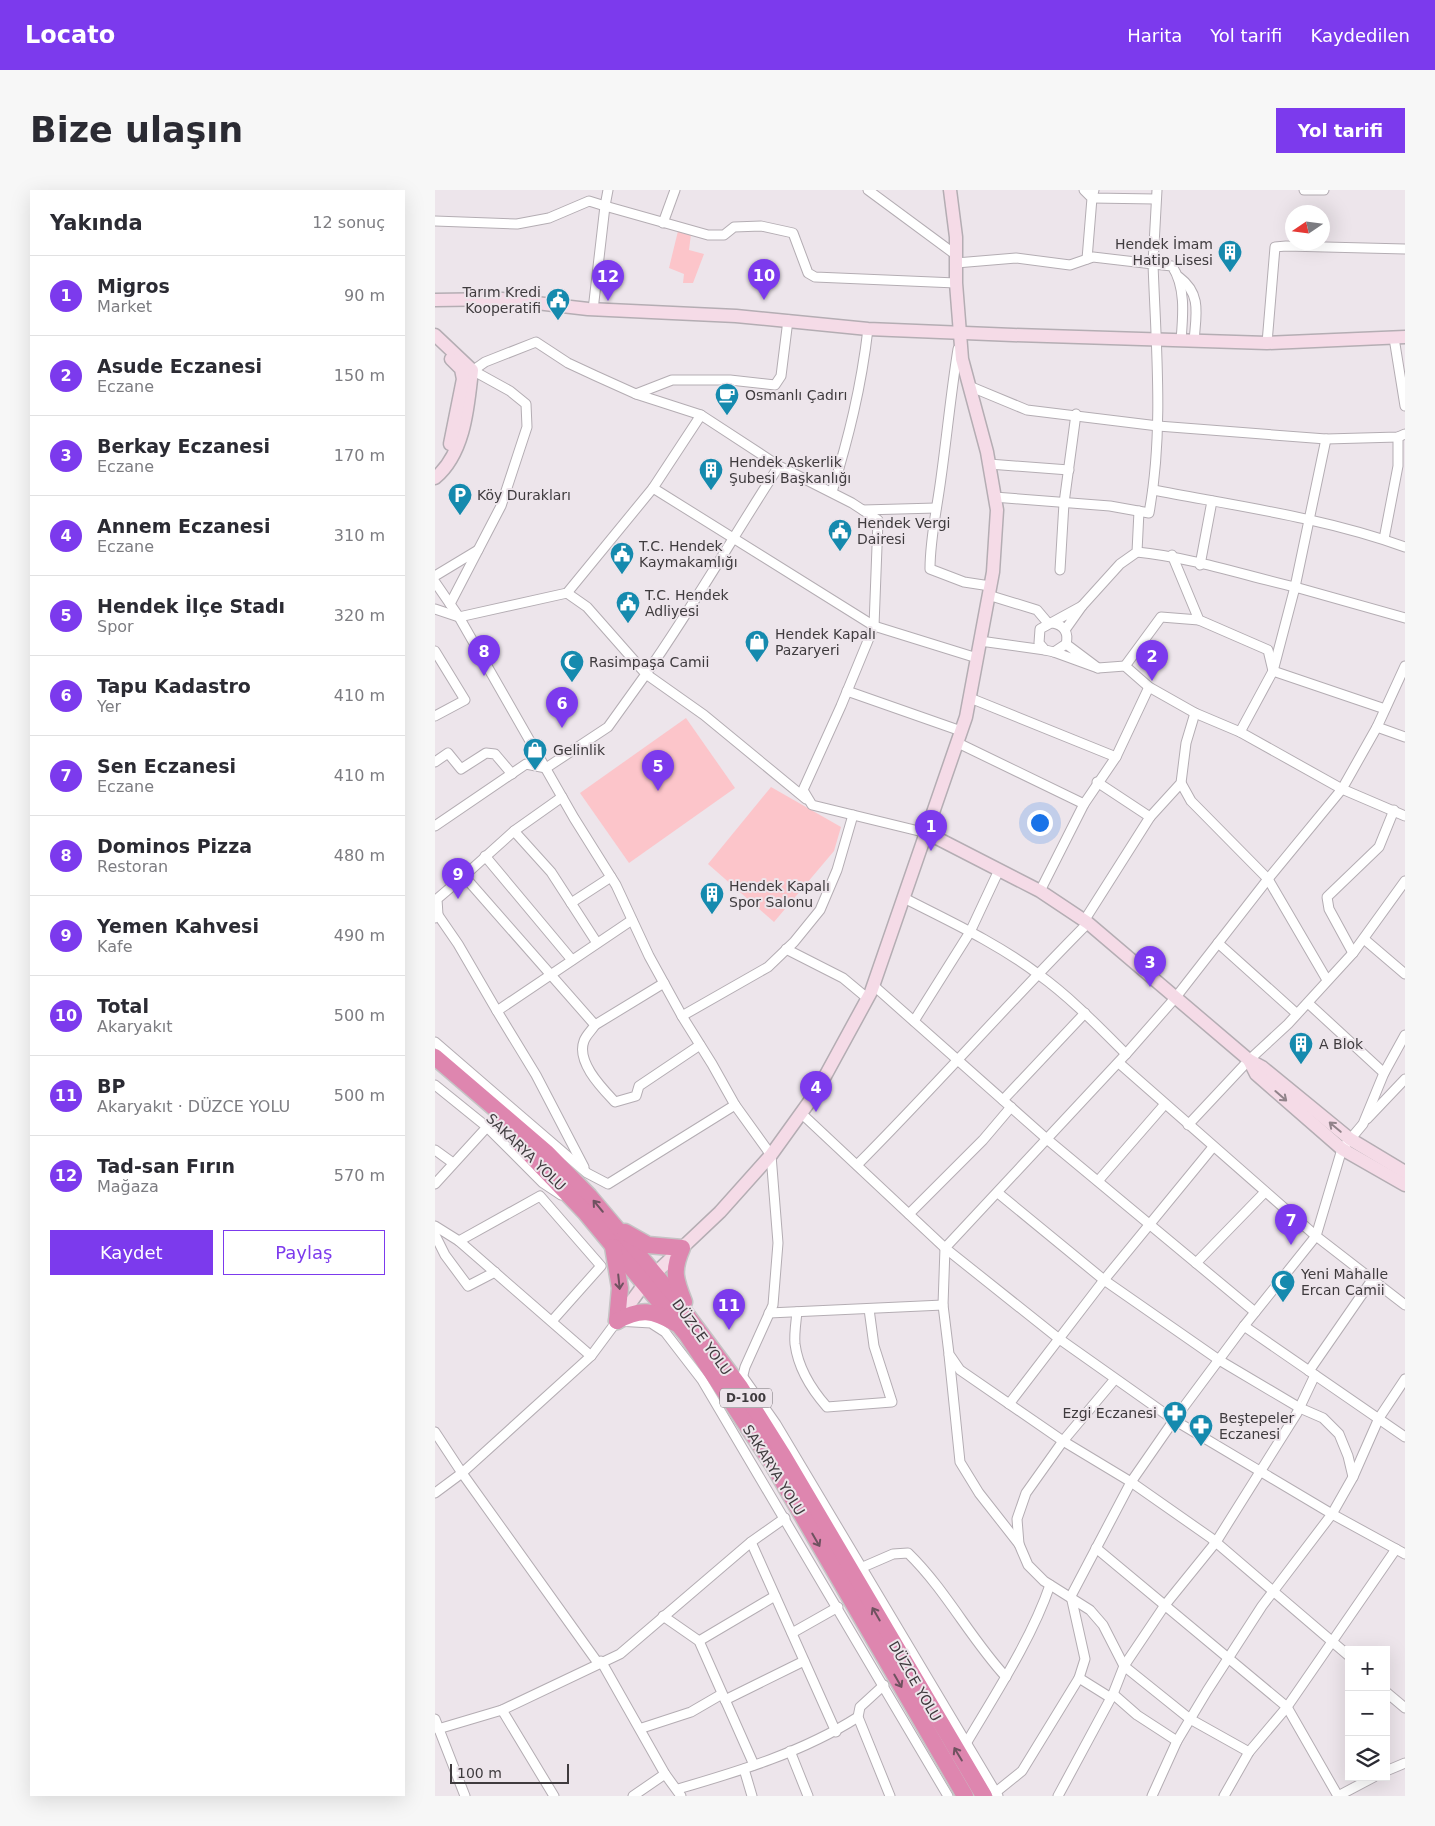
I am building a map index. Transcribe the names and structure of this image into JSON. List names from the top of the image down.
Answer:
{
  "streets": {
    "highway": ["SAKARYA YOLU", "DÜZCE YOLU", "D-100"]
  },
  "crossings": [
    ["SAKARYA YOLU", "DÜZCE YOLU"]
  ],
  "one_way": ["SAKARYA YOLU", "DÜZCE YOLU"],
  "places": {
    "building": [
      "Hendek İmam Hatip Lisesi",
      "Hendek Askerlik Şubesi Başkanlığı",
      "Hendek Kapalı Spor Salonu",
      "A Blok"
    ],
    "public building": [
      "Tarım Kredi Kooperatifi",
      "Hendek Vergi Dairesi",
      "T.C. Hendek Kaymakamlığı",
      "T.C. Hendek Adliyesi"
    ],
    "cafe": ["Osmanlı Çadırı"],
    "parking": ["Köy Durakları"],
    "shop": ["Hendek Kapalı Pazaryeri", "Gelinlik"],
    "mosque": ["Rasimpaşa Camii", "Yeni Mahalle Ercan Camii"],
    "pharmacy": ["Ezgi Eczanesi", "Beştepeler Eczanesi"]
  },
  "scale_bar": "100 m",
  "north": "left",
  "page": {
    "header": "Locato",
    "nav": ["Harita", "Yol tarifi", "Kaydedilen"],
    "buttons": [
      "Yol tarifi",
      ["Kaydet", "Paylaş"]
    ],
    "title": "Bize ulaşın",
    "heading": ["Yakında", "12 sonuç"],
    "list": [
      {
        "mark": "1",
        "name": "Migros",
        "note": "Market",
        "value": "90 m"
      },
      {
        "mark": "2",
        "name": "Asude Eczanesi",
        "note": "Eczane",
        "value": "150 m"
      },
      {
        "mark": "3",
        "name": "Berkay Eczanesi",
        "note": "Eczane",
        "value": "170 m"
      },
      {
        "mark": "4",
        "name": "Annem Eczanesi",
        "note": "Eczane",
        "value": "310 m"
      },
      {
        "mark": "5",
        "name": "Hendek İlçe Stadı",
        "note": "Spor",
        "value": "320 m"
      },
      {
        "mark": "6",
        "name": "Tapu Kadastro",
        "note": "Yer",
        "value": "410 m"
      },
      {
        "mark": "7",
        "name": "Sen Eczanesi",
        "note": "Eczane",
        "value": "410 m"
      },
      {
        "mark": "8",
        "name": "Dominos Pizza",
        "note": "Restoran",
        "value": "480 m"
      },
      {
        "mark": "9",
        "name": "Yemen Kahvesi",
        "note": "Kafe",
        "value": "490 m"
      },
      {
        "mark": "10",
        "name": "Total",
        "note": "Akaryakıt",
        "value": "500 m"
      },
      {
        "mark": "11",
        "name": "BP",
        "note": "Akaryakıt · DÜZCE YOLU",
        "value": "500 m"
      },
      {
        "mark": "12",
        "name": "Tad-san Fırın",
        "note": "Mağaza",
        "value": "570 m"
      }
    ],
    "pins": [
      "10",
      "12",
      "8",
      "2",
      "6",
      "5",
      "1",
      "9",
      "3",
      "4",
      "7",
      "11"
    ],
    "map_buttons": ["+", "−"],
    "scale": "100 m"
  }
}
